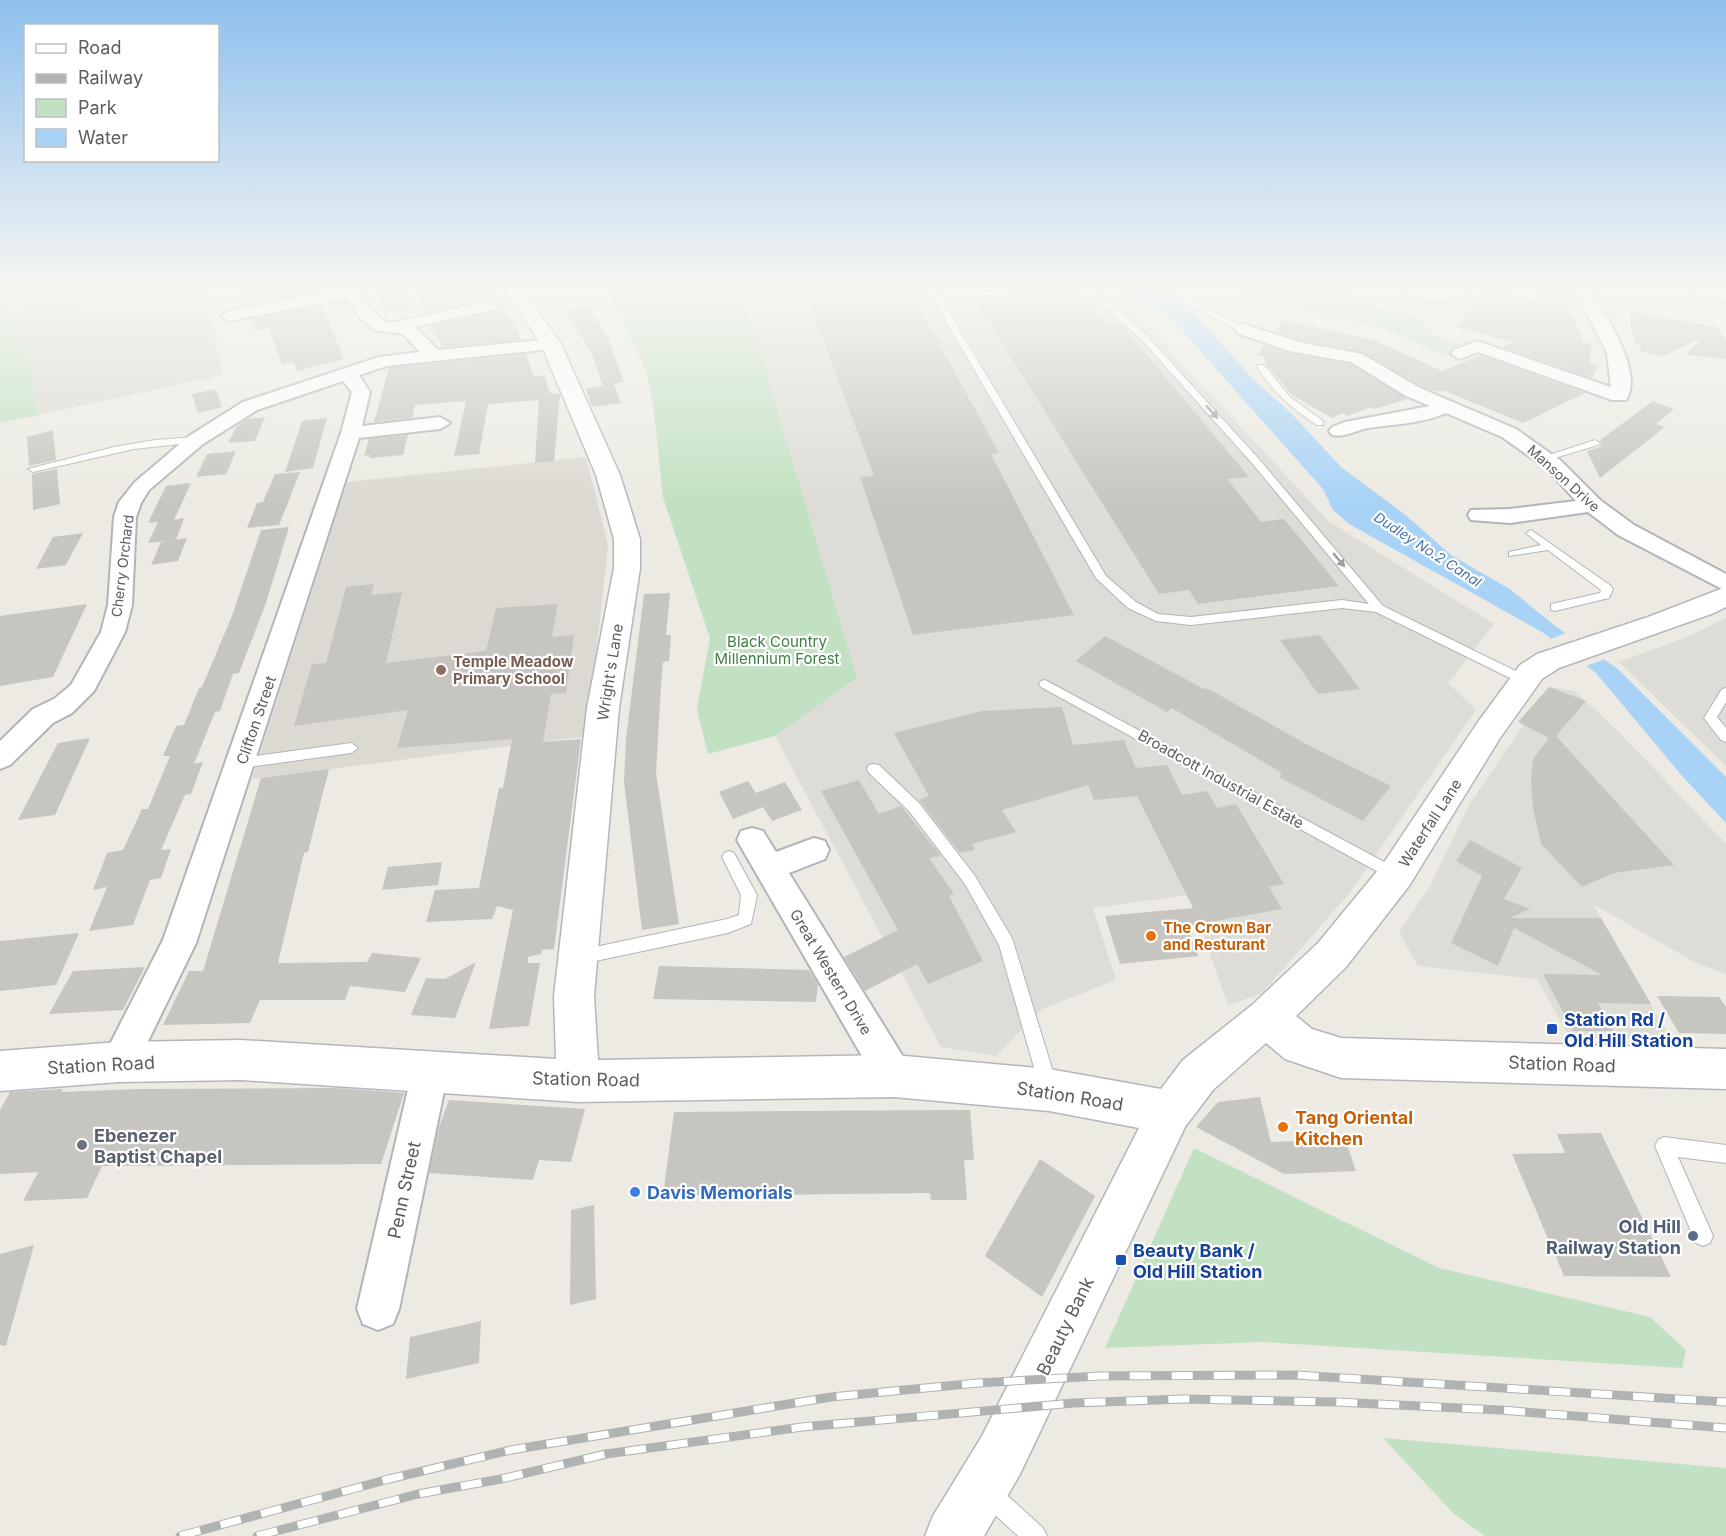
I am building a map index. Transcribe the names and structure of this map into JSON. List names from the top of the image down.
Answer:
{
  "streets": {
    "street": [
      "Manson Drive",
      "Cherry Orchard",
      "Wright's Lane",
      "Clifton Street",
      "Waterfall Lane",
      "Great Western Drive",
      "Station Road",
      "Penn Street",
      "Beauty Bank"
    ],
    "lane": ["Broadcott Industrial Estate"]
  },
  "crossings": [
    ["Cherry Orchard", "Clifton Street"],
    ["Wright's Lane", "Station Road"],
    ["Clifton Street", "Station Road"],
    ["Broadcott Industrial Estate", "Waterfall Lane"],
    ["Waterfall Lane", "Station Road"],
    ["Waterfall Lane", "Beauty Bank"],
    ["Great Western Drive", "Station Road"],
    ["Station Road", "Penn Street"],
    ["Station Road", "Beauty Bank"]
  ],
  "water": ["Dudley No.2 Canal"],
  "parks": ["Black Country Millennium Forest"],
  "places": {
    "other": [
      "Temple Meadow Primary School",
      "The Crown Bar and Resturant",
      "Tang Oriental Kitchen",
      "Ebenezer Baptist Chapel",
      "Davis Memorials",
      "Old Hill Railway Station"
    ],
    "transit": ["Station Rd / Old Hill Station", "Beauty Bank / Old Hill Station"]
  },
  "legend": [
    "Road",
    "Railway",
    "Park",
    "Water"
  ]
}
